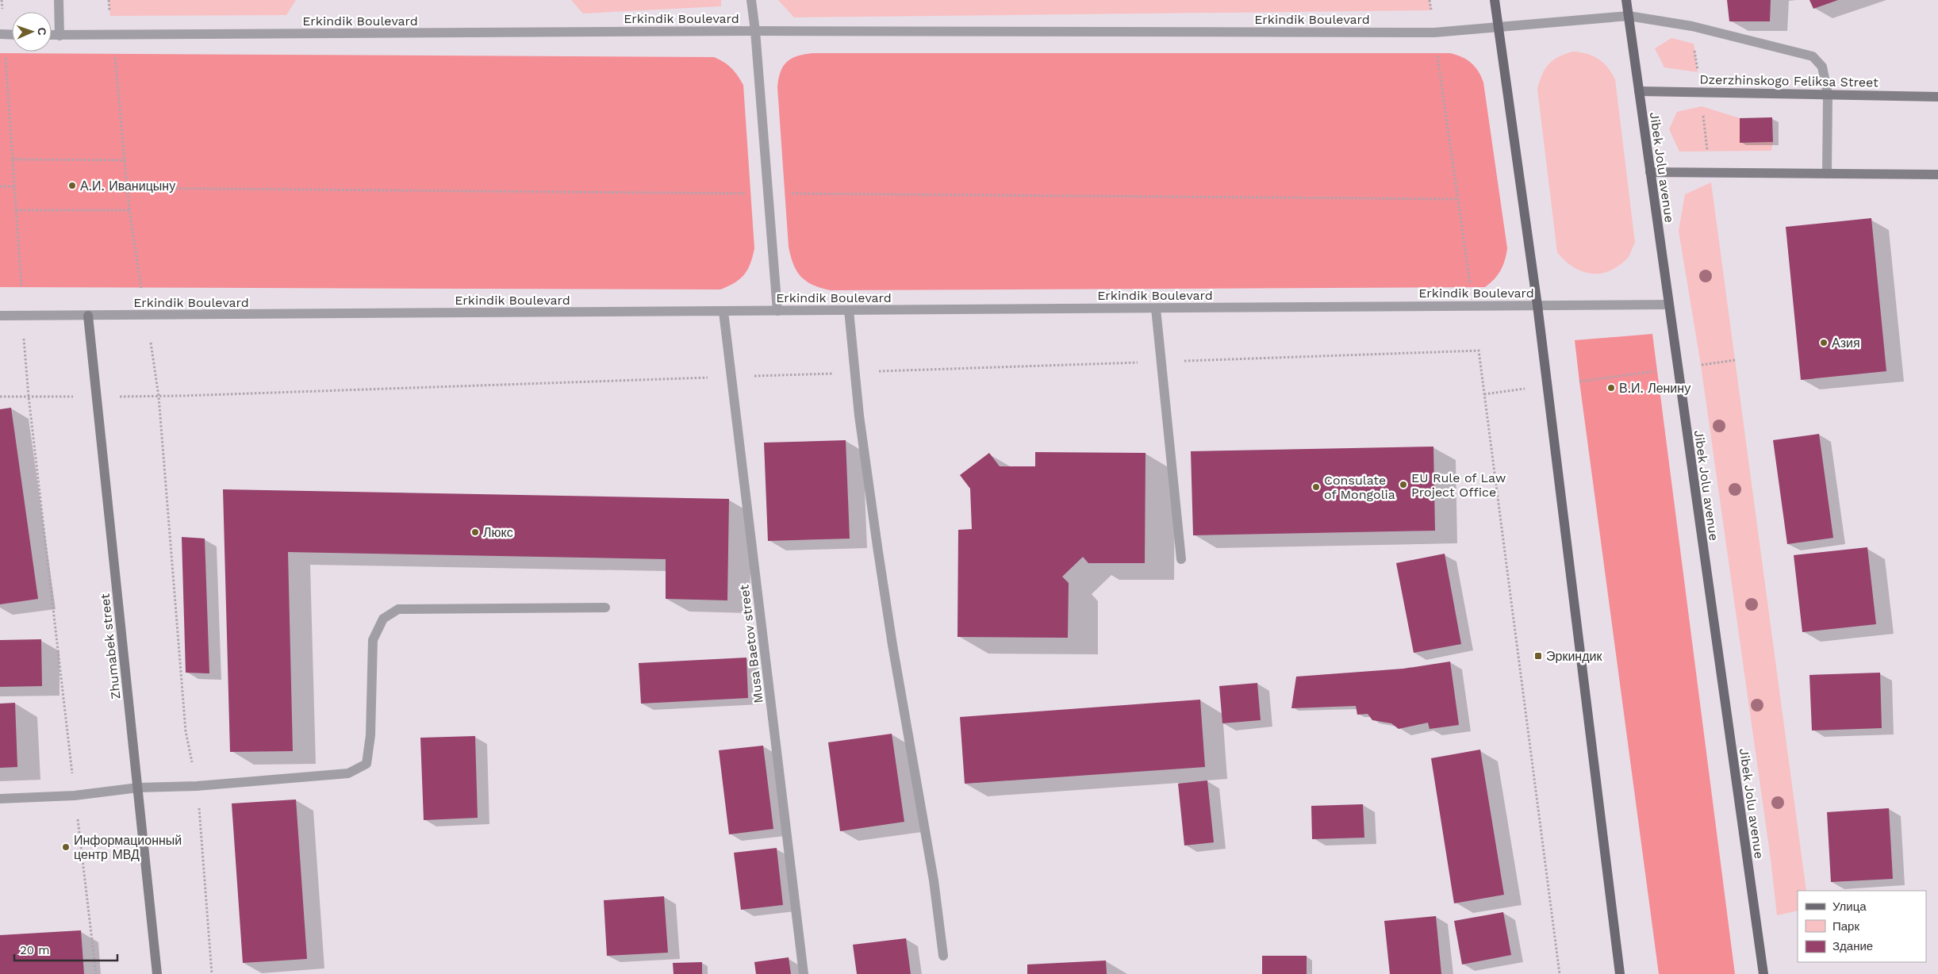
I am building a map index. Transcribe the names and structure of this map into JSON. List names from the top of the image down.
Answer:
{
  "streets": {
    "main road": ["Jibek Jolu avenue"],
    "street": [
      "Erkindik Boulevard",
      "Dzerzhinskogo Feliksa Street",
      "Musa Baetov street",
      "Zhumabek street"
    ]
  },
  "crossings": [
    ["Erkindik Boulevard", "Dzerzhinskogo Feliksa Street"],
    ["Erkindik Boulevard", "Jibek Jolu avenue"],
    ["Erkindik Boulevard", "Musa Baetov street"],
    ["Erkindik Boulevard", "Zhumabek street"],
    ["Dzerzhinskogo Feliksa Street", "Jibek Jolu avenue"]
  ],
  "places": {
    "other": [
      "А.И. Иваницыну",
      "Азия",
      "В.И. Ленину",
      "EU Rule of Law Project Office",
      "Consulate of Mongolia",
      "Люкс",
      "Информационный центр МВД"
    ],
    "transit": ["Эркиндик"]
  },
  "legend": ["Улица", "Парк", "Здание"],
  "scale_bar": "20 m",
  "north": "right"
}
